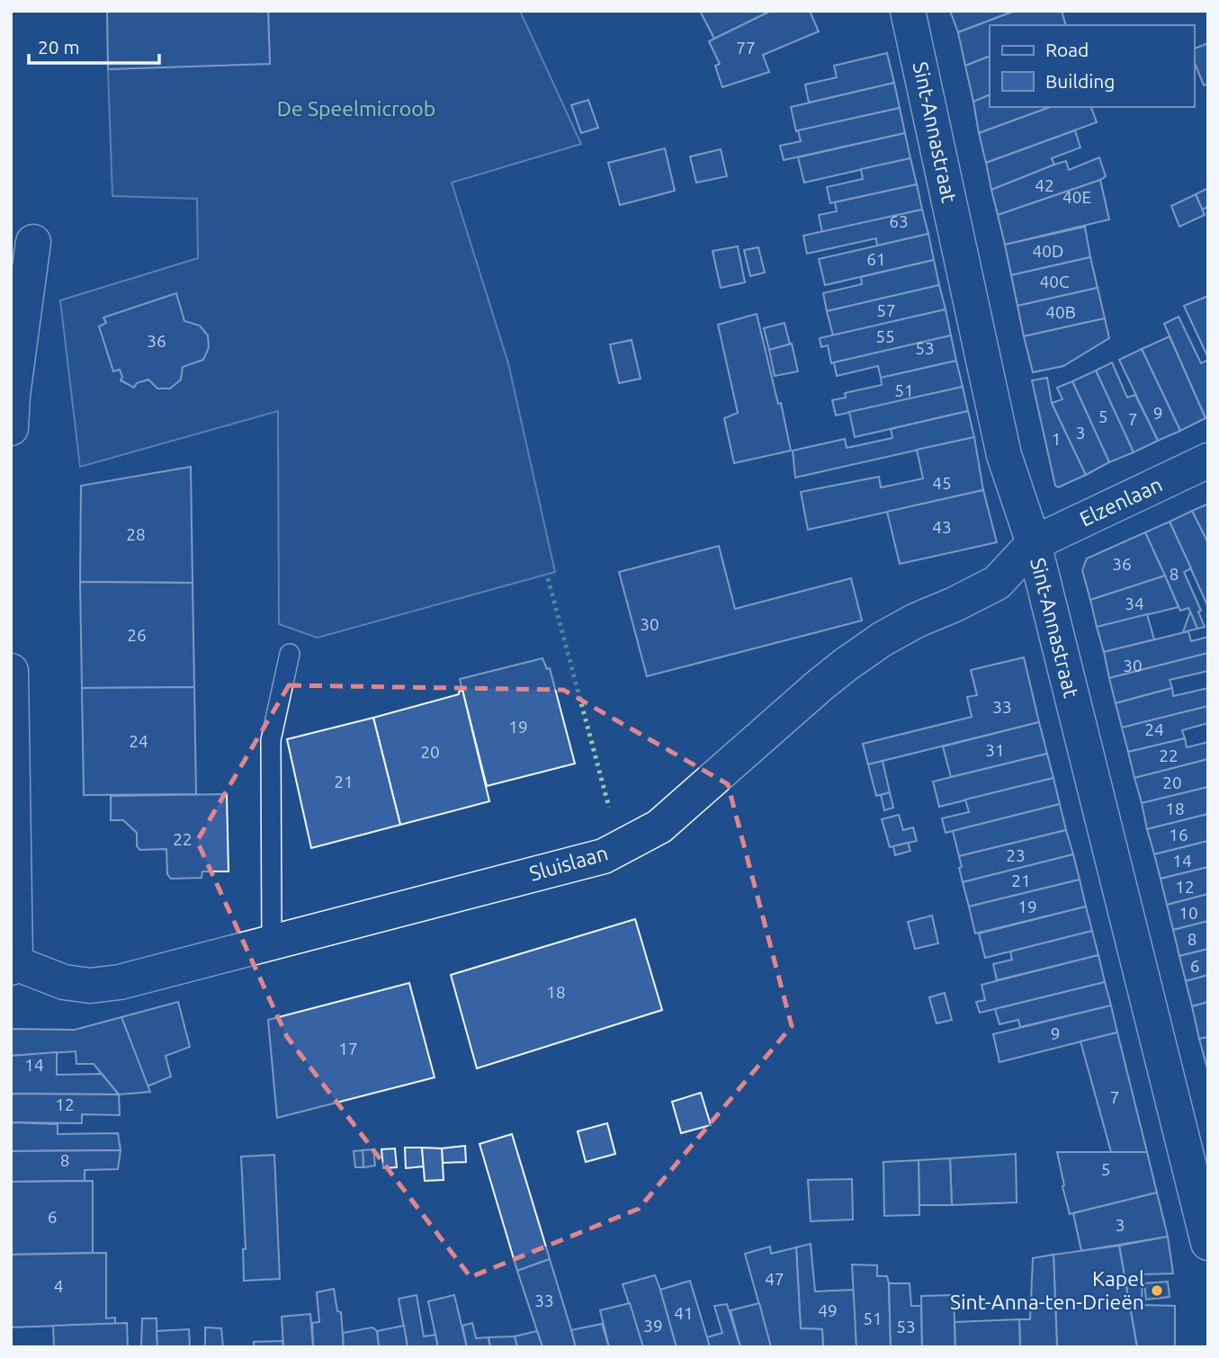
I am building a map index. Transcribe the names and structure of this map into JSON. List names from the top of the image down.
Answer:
{
  "streets": {
    "street": ["Sint-Annastraat", "Elzenlaan", "Sluislaan"]
  },
  "crossings": [
    ["Sint-Annastraat", "Elzenlaan"],
    ["Sint-Annastraat", "Sluislaan"],
    ["Elzenlaan", "Sluislaan"]
  ],
  "parks": ["De Speelmicroob"],
  "places": ["Kapel Sint-Anna-ten-Drieën"],
  "house_numbers": [
    "77",
    "42",
    "40E",
    "63",
    "40D",
    "61",
    "40C",
    "57",
    "40B",
    "55",
    "36",
    "53",
    "51",
    "9",
    "5",
    "7",
    "3",
    "1",
    "45",
    "43",
    "28",
    "36",
    "8",
    "34",
    "30",
    "26",
    "30",
    "33",
    "19",
    "24",
    "24",
    "31",
    "20",
    "22",
    "21",
    "20",
    "18",
    "16",
    "22",
    "23",
    "14",
    "21",
    "12",
    "19",
    "10",
    "8",
    "6",
    "18",
    "9",
    "17",
    "14",
    "7",
    "12",
    "8",
    "5",
    "6",
    "3",
    "47",
    "4",
    "33",
    "49",
    "41",
    "51",
    "39",
    "53"
  ],
  "legend": ["Road", "Building"],
  "scale_bar": "20 m"
}
